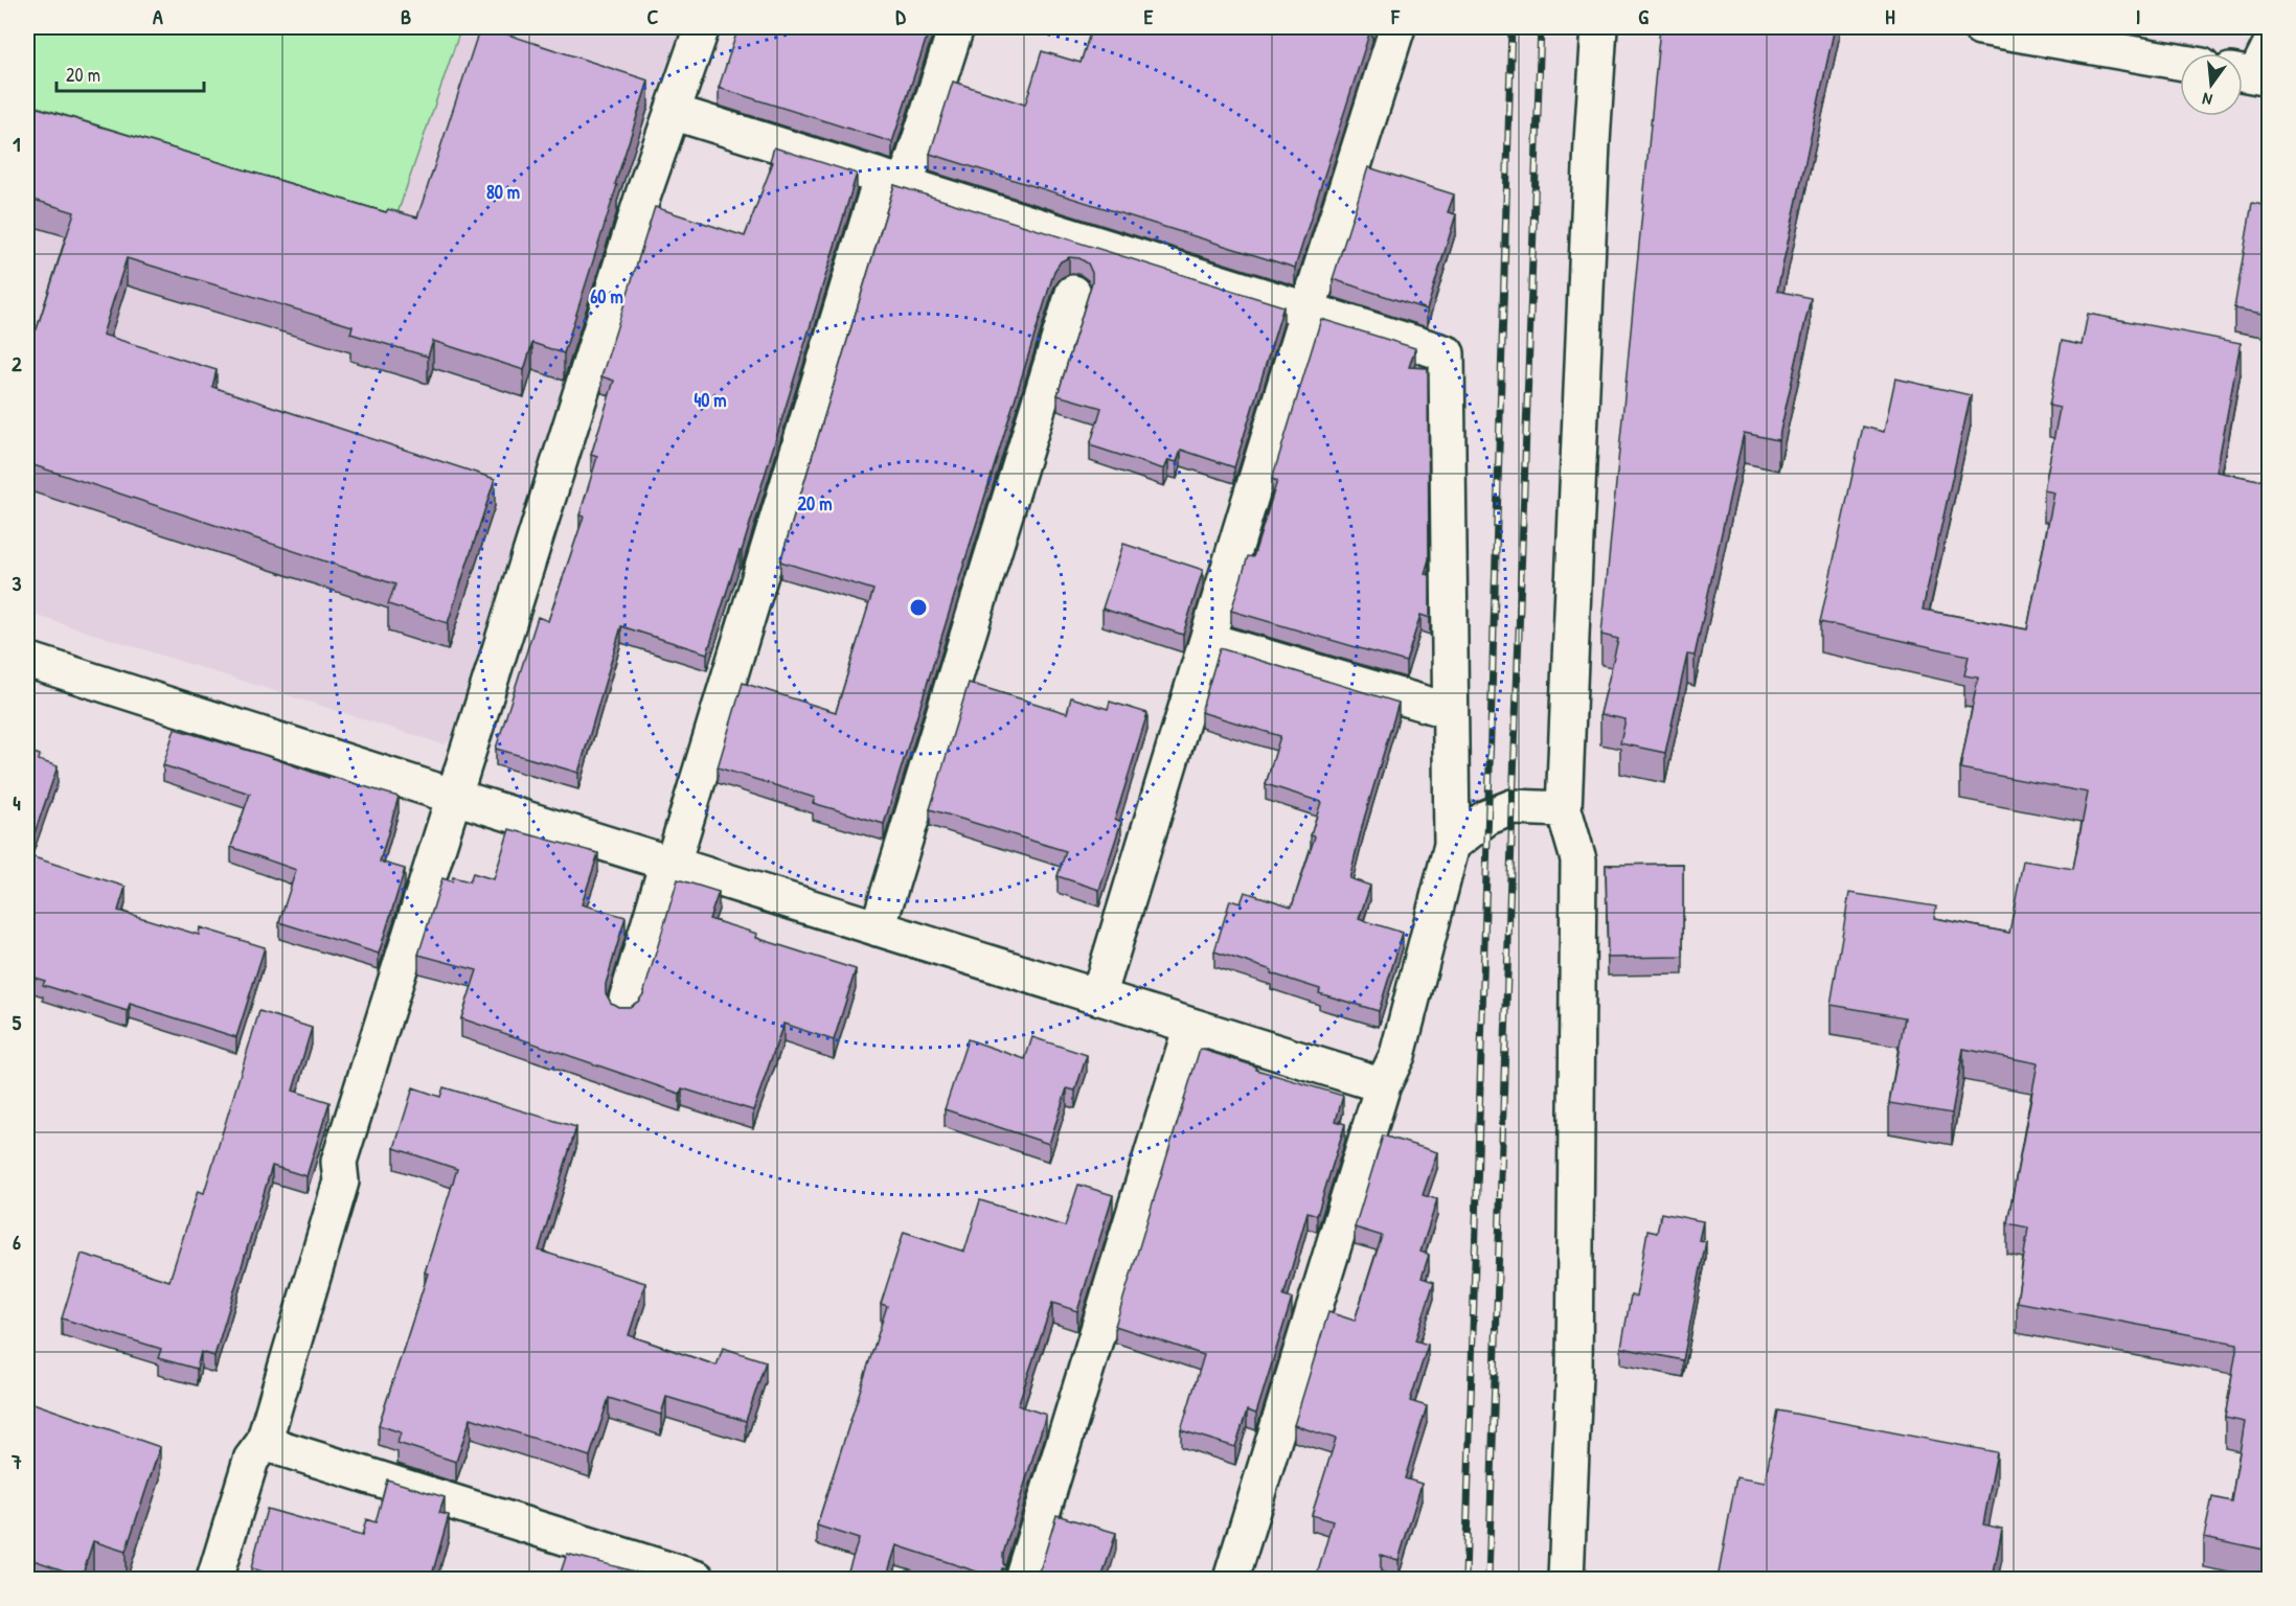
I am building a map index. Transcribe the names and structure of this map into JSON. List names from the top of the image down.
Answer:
{
  "scale_bar": "20 m",
  "north": "bottom",
  "grid": {
    "columns": [
      "A",
      "B",
      "C",
      "D",
      "E",
      "F",
      "G",
      "H",
      "I"
    ],
    "rows": [
      "1",
      "2",
      "3",
      "4",
      "5",
      "6",
      "7"
    ]
  },
  "rings": [
    "80 m",
    "60 m",
    "40 m",
    "20 m"
  ]
}
